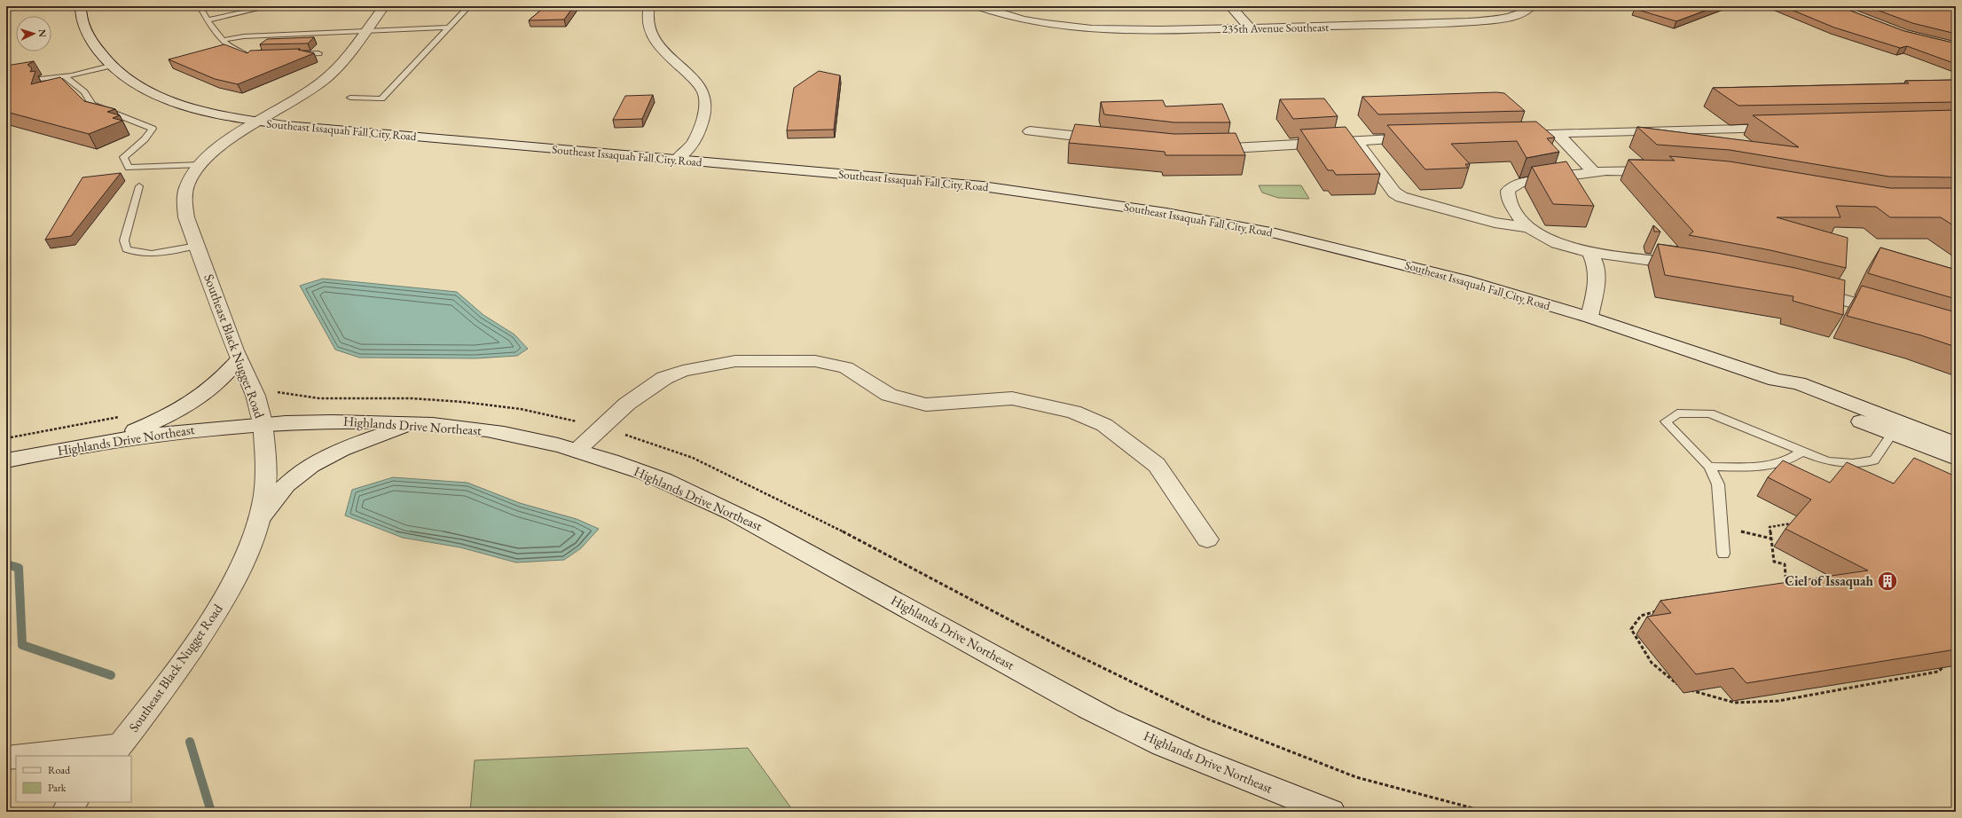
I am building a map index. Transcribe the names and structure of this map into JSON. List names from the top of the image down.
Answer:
{
  "streets": {
    "street": [
      "235th Avenue Southeast",
      "Southeast Issaquah Fall City Road",
      "Southeast Black Nugget Road",
      "Highlands Drive Northeast"
    ]
  },
  "crossings": [
    ["Southeast Issaquah Fall City Road", "Southeast Black Nugget Road"],
    ["Southeast Black Nugget Road", "Highlands Drive Northeast"]
  ],
  "places": {
    "building": ["Ciel of Issaquah"]
  },
  "legend": ["Road", "Park"],
  "north": "right"
}
